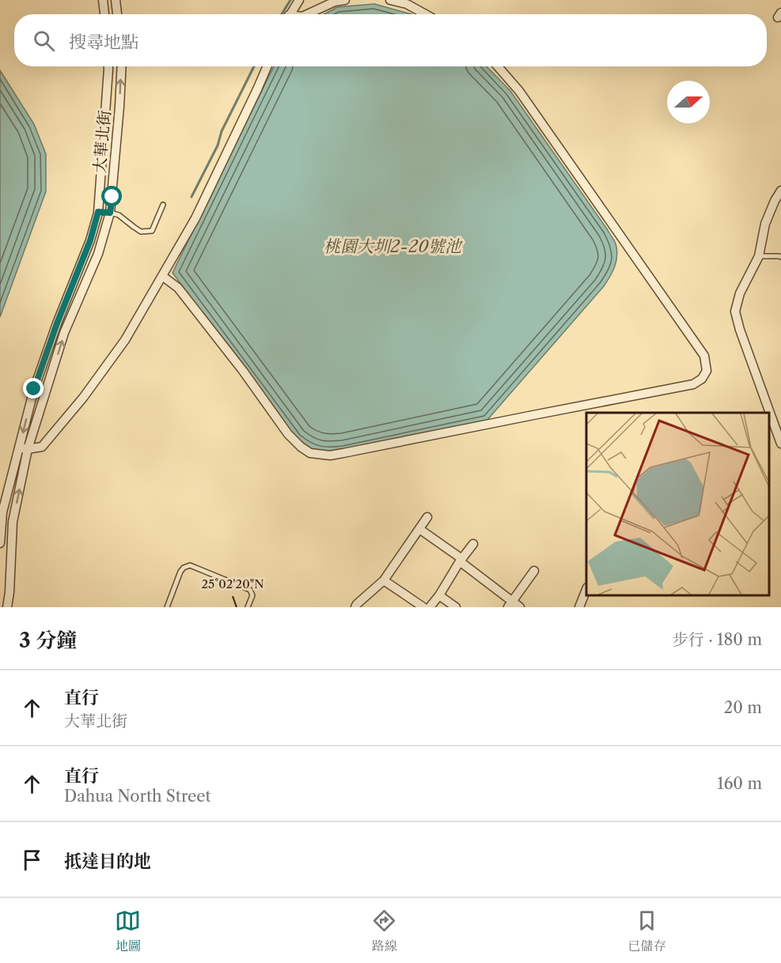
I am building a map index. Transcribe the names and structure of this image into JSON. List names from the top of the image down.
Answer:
{
  "streets": {
    "street": ["大華北街"]
  },
  "water": ["桃園大圳2-20號池"],
  "north": "right",
  "page": {
    "search": "搜尋地點",
    "heading": ["3 分鐘", "步行 · 180 m"],
    "list": [
      ["直行", "大華北街", "20 m"],
      ["直行", "Dahua North Street", "160 m"],
      "抵達目的地"
    ],
    "nav": ["地圖", "路線", "已儲存"]
  },
  "coordinates": ["25°02'20\"N"]
}
